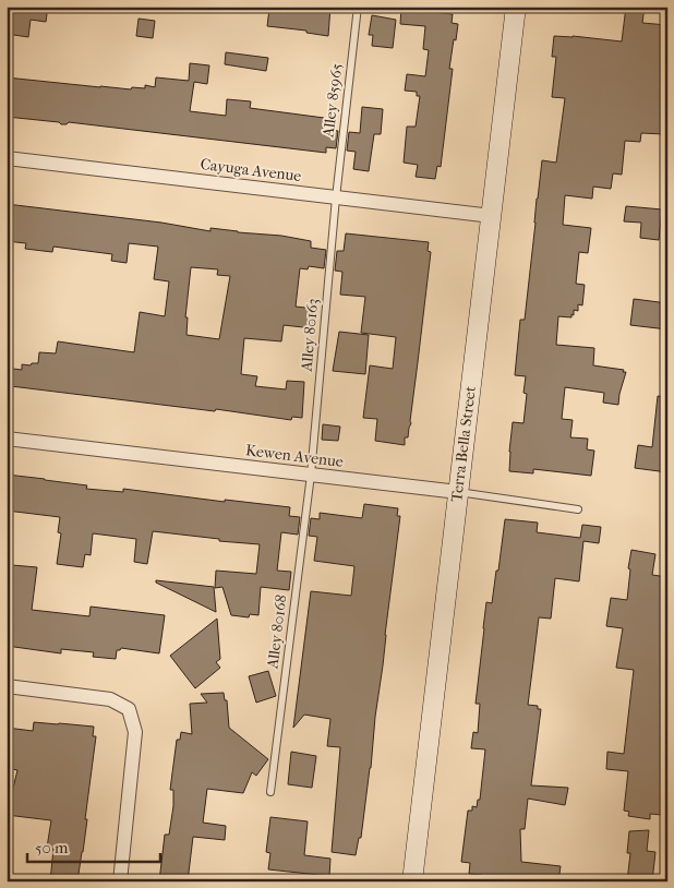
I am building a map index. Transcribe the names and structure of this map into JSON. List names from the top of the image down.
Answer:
{
  "streets": {
    "main road": ["Terra Bella Street"],
    "street": ["Cayuga Avenue", "Kewen Avenue"],
    "lane": ["Alley 85965", "Alley 80163", "Alley 80168"]
  },
  "crossings": [
    ["Alley 85965", "Cayuga Avenue"],
    ["Alley 85965", "Alley 80163"],
    ["Cayuga Avenue", "Alley 80163"],
    ["Cayuga Avenue", "Terra Bella Street"],
    ["Alley 80163", "Kewen Avenue"],
    ["Alley 80163", "Alley 80168"],
    ["Terra Bella Street", "Kewen Avenue"],
    ["Kewen Avenue", "Alley 80168"]
  ],
  "scale_bar": "50 m"
}
